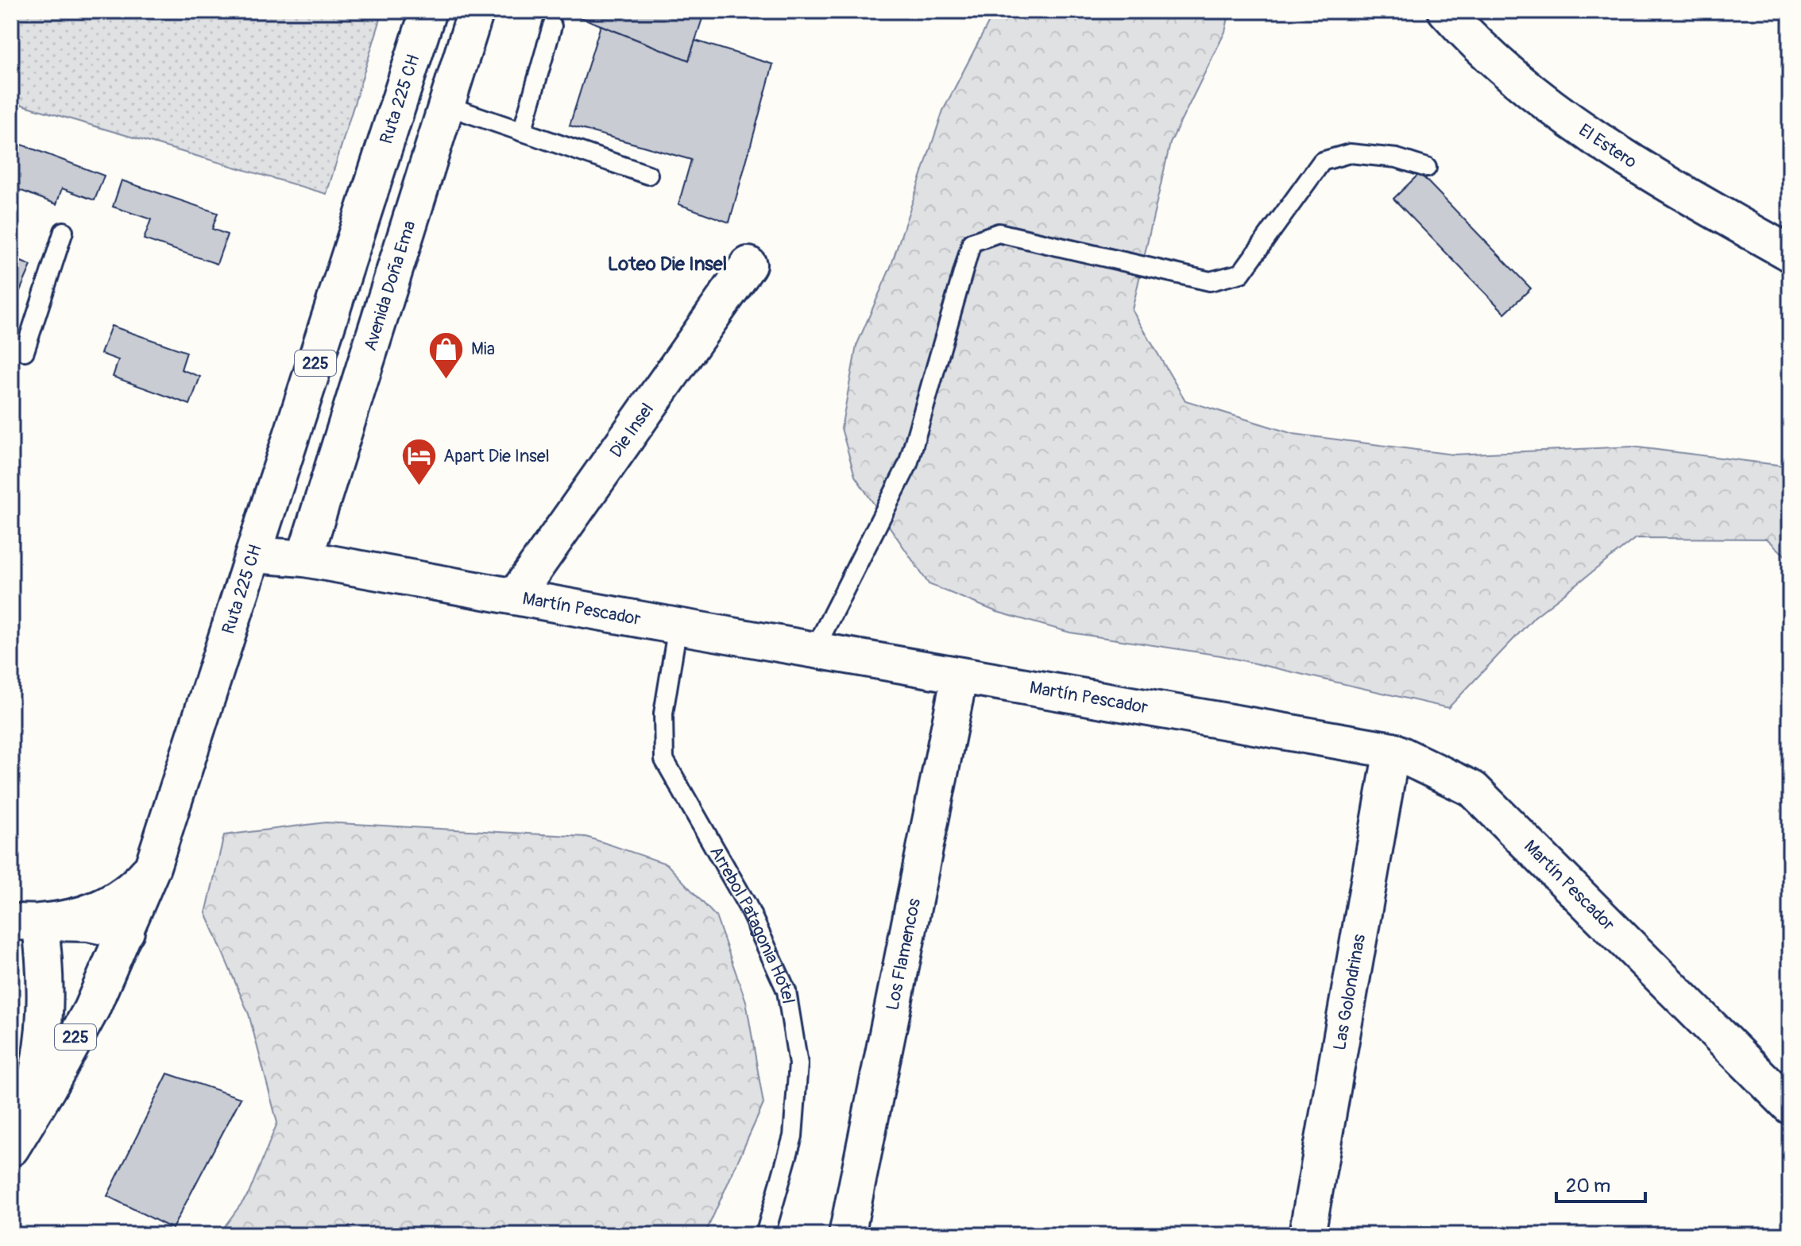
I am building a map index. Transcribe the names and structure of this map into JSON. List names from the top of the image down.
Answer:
{
  "streets": {
    "street": [
      "Ruta 225 CH",
      "El Estero",
      "Avenida Doña Ema",
      "225",
      "Die Insel",
      "Martín Pescador",
      "Los Flamencos",
      "Las Golondrinas"
    ],
    "lane": ["Arrebol Patagonia Hotel"]
  },
  "crossings": [
    ["Ruta 225 CH", "Martín Pescador"],
    ["Avenida Doña Ema", "Martín Pescador"],
    ["Die Insel", "Martín Pescador"],
    ["Martín Pescador", "Arrebol Patagonia Hotel"],
    ["Martín Pescador", "Los Flamencos"],
    ["Martín Pescador", "Las Golondrinas"]
  ],
  "districts": ["Loteo Die Insel"],
  "places": {
    "shop": ["Mia"],
    "hotel": ["Apart Die Insel"]
  },
  "scale_bar": "20 m"
}
